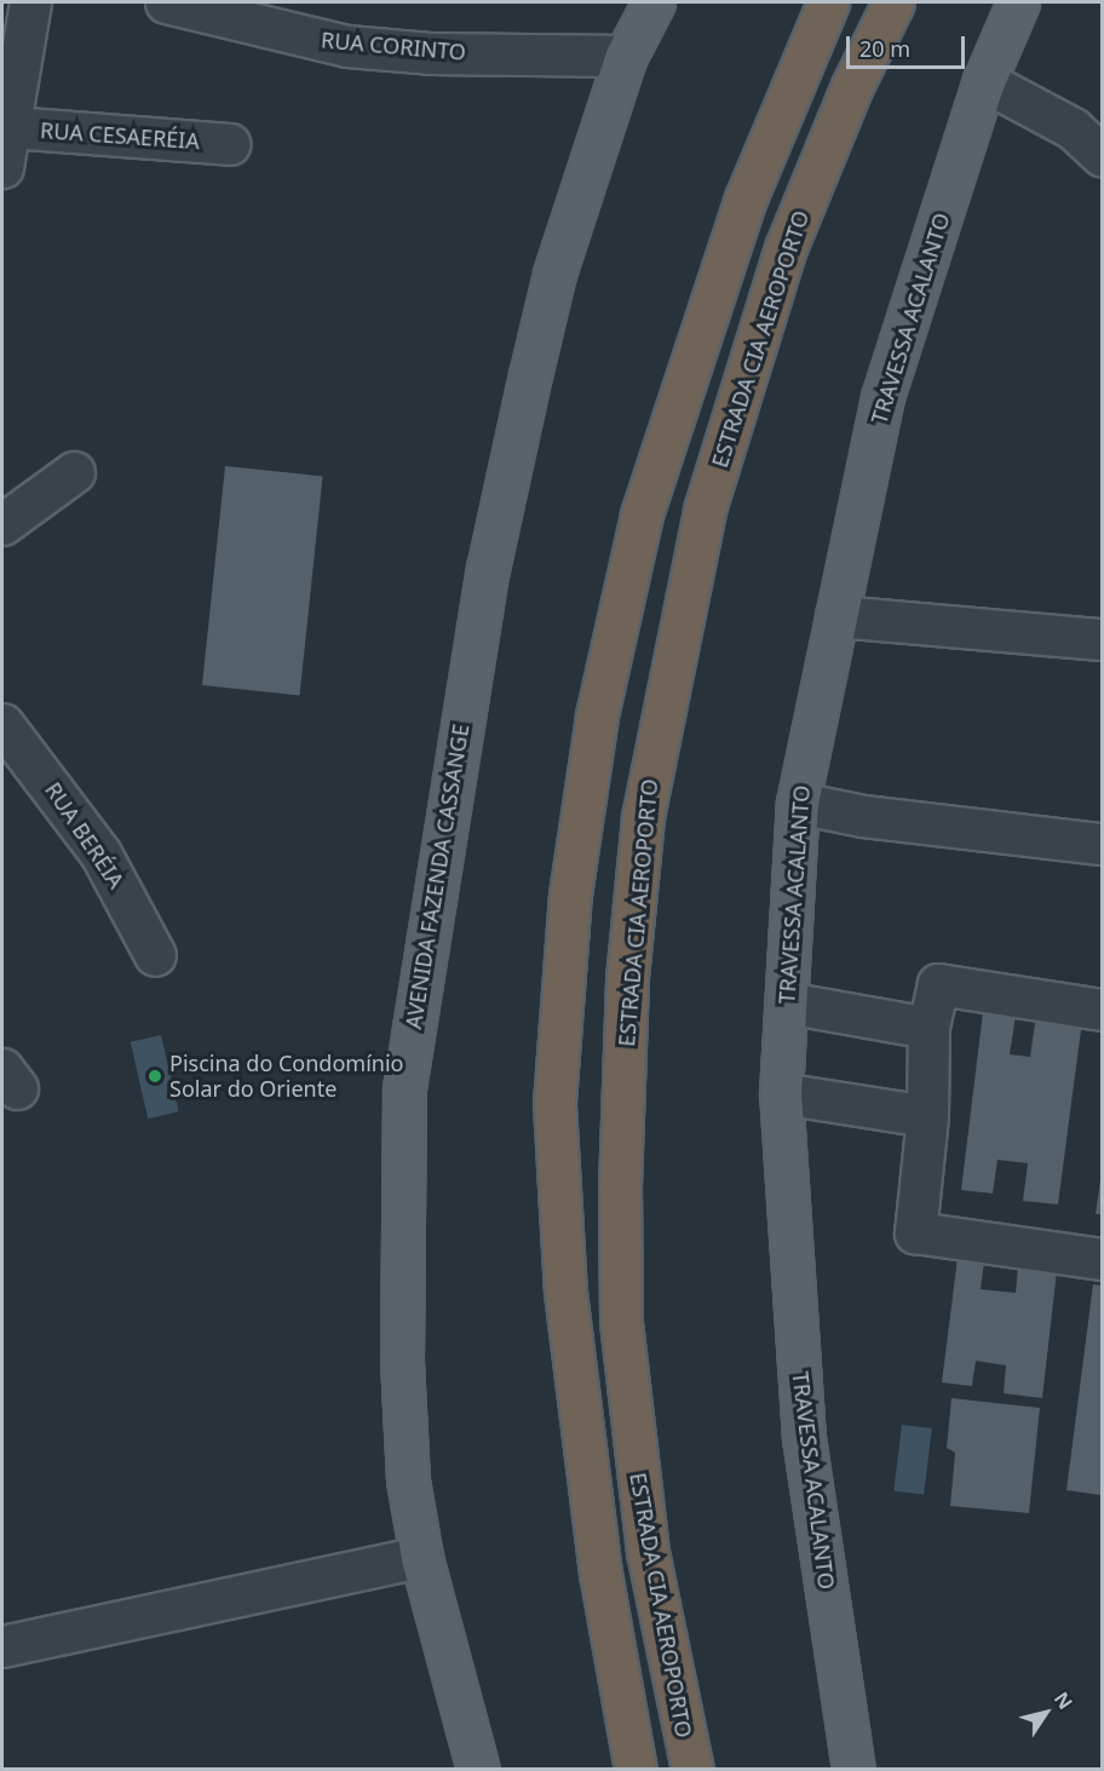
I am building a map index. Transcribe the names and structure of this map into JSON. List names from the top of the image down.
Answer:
{
  "streets": {
    "highway": ["ESTRADA CIA AEROPORTO"],
    "main road": ["TRAVESSA ACALANTO", "AVENIDA FAZENDA CASSANGE"],
    "street": ["RUA CORINTO", "RUA CESAERÉIA", "RUA BERÉIA"]
  },
  "crossings": [
    ["RUA CORINTO", "AVENIDA FAZENDA CASSANGE"]
  ],
  "places": ["Piscina do Condomínio Solar do Oriente"],
  "scale_bar": "20 m",
  "north": "top right"
}
